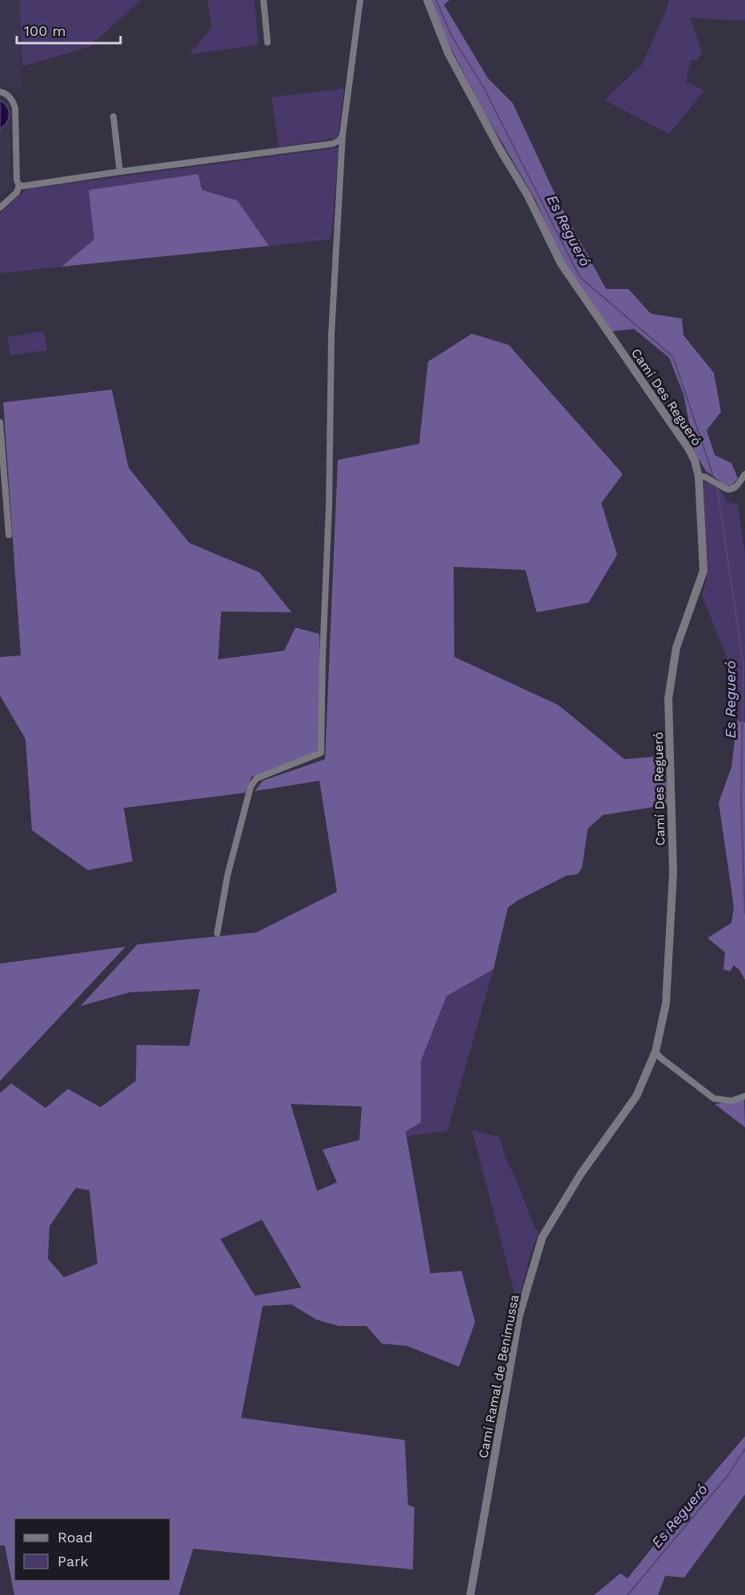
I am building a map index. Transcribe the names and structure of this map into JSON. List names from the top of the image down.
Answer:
{
  "streets": {
    "street": ["Camí Des Regueró", "Camí Ramal de Benimussa"]
  },
  "crossings": [
    ["Camí Des Regueró", "Camí Ramal de Benimussa"]
  ],
  "water": ["Es Regueró"],
  "legend": ["Road", "Park"],
  "scale_bar": "100 m"
}
